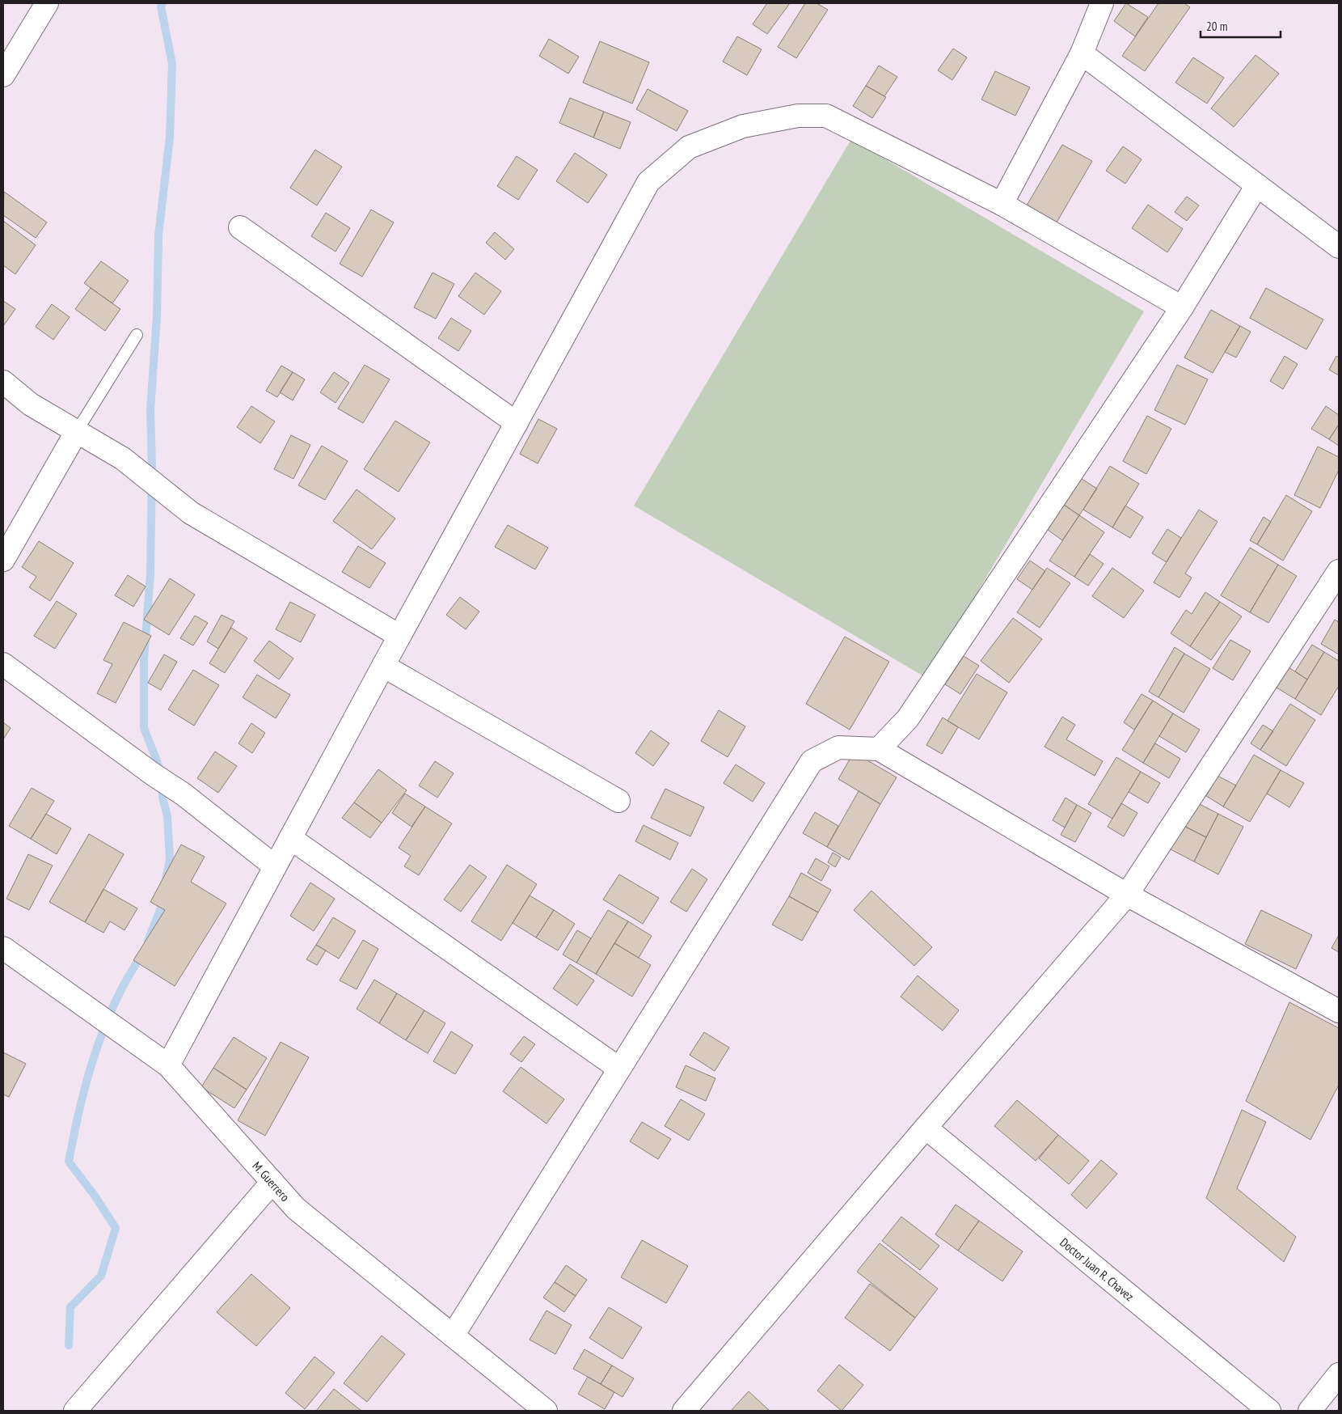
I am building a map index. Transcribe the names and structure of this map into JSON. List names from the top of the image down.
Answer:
{
  "streets": {
    "street": ["M. Guerrero", "Doctor Juan R. Chavez"]
  },
  "scale_bar": "20 m"
}
